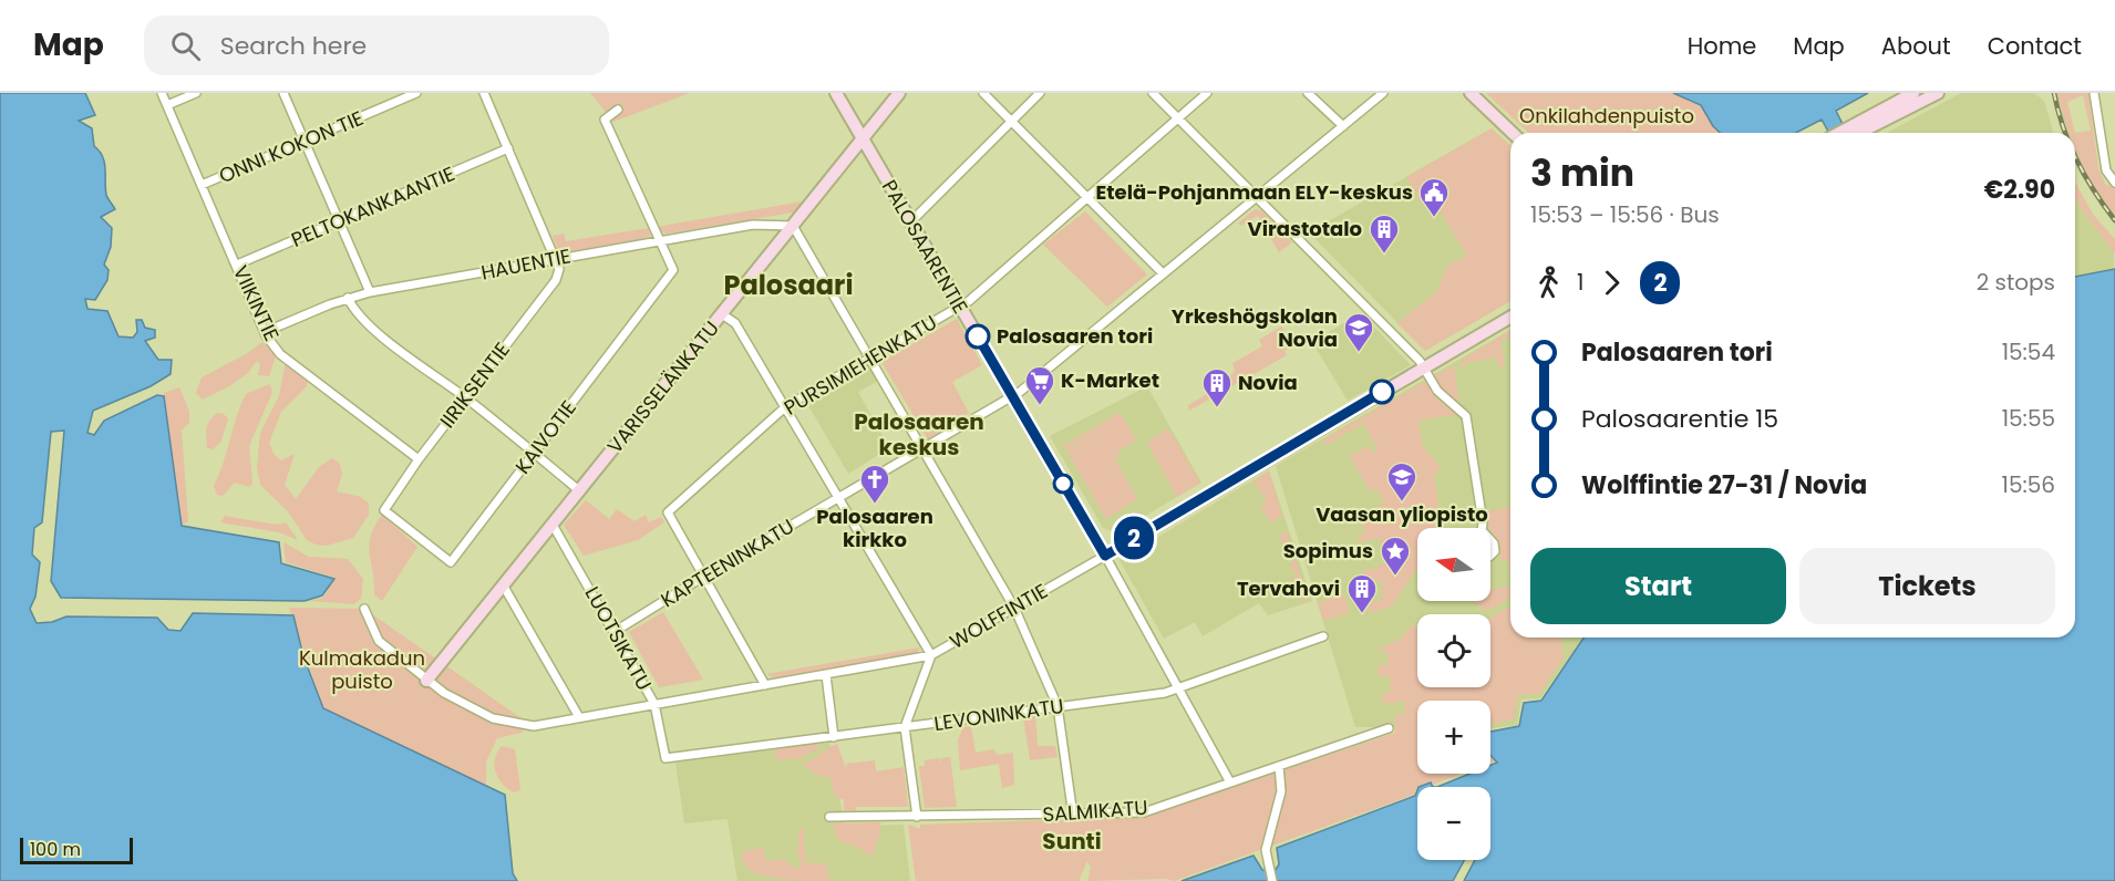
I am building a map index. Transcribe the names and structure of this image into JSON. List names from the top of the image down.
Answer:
{
  "streets": {
    "main road": ["PALOSAARENTIE", "VARISSELÄNKATU", "WOLFFINTIE"],
    "street": [
      "ONNI KOKON TIE",
      "PELTOKANKAANTIE",
      "HAUENTIE",
      "VIIKINTIE",
      "PURSIMIEHENKATU",
      "IIRIKSENTIE",
      "KAIVOTIE",
      "KAPTEENINKATU",
      "LUOTSIKATU",
      "LEVONINKATU",
      "SALMIKATU"
    ]
  },
  "crossings": [
    ["ONNI KOKON TIE", "VIIKINTIE"],
    ["PELTOKANKAANTIE", "VIIKINTIE"],
    ["PALOSAARENTIE", "PURSIMIEHENKATU"],
    ["PALOSAARENTIE", "VARISSELÄNKATU"],
    ["PALOSAARENTIE", "KAPTEENINKATU"],
    ["PALOSAARENTIE", "WOLFFINTIE"],
    ["PALOSAARENTIE", "LEVONINKATU"],
    ["PALOSAARENTIE", "SALMIKATU"],
    ["HAUENTIE", "VIIKINTIE"],
    ["HAUENTIE", "IIRIKSENTIE"],
    ["HAUENTIE", "VARISSELÄNKATU"],
    ["HAUENTIE", "KAIVOTIE"],
    ["VIIKINTIE", "IIRIKSENTIE"],
    ["PURSIMIEHENKATU", "KAPTEENINKATU"],
    ["IIRIKSENTIE", "KAIVOTIE"],
    ["VARISSELÄNKATU", "WOLFFINTIE"],
    ["VARISSELÄNKATU", "LUOTSIKATU"],
    ["KAPTEENINKATU", "LUOTSIKATU"],
    ["WOLFFINTIE", "LUOTSIKATU"],
    ["LUOTSIKATU", "LEVONINKATU"]
  ],
  "districts": ["Palosaari", "Palosaaren keskus", "Sunti"],
  "parks": ["Onkilahdenpuisto", "Kulmakadun puisto"],
  "places": {
    "public building": ["Etelä-Pohjanmaan ELY-keskus"],
    "building": ["Virastotalo", "Novia", "Tervahovi"],
    "other": ["Palosaaren tori"],
    "school or university": ["Yrkeshögskolan Novia", "Vaasan yliopisto"],
    "supermarket": ["K-Market"],
    "church": ["Palosaaren kirkko"],
    "place": ["Sopimus"]
  },
  "lines": ["bus line 2"],
  "scale_bar": "100 m",
  "north": "left",
  "page": {
    "header": "Map",
    "search": "Search here",
    "nav": [
      "Home",
      "Map",
      "About",
      "Contact"
    ],
    "on_map": "2",
    "heading": ["3 min", "15:53 – 15:56 · Bus", "€2.90"],
    "legs": ["1", "2", "2 stops"],
    "list": [
      {
        "name": "Palosaaren tori",
        "value": "15:54"
      },
      {
        "name": "Palosaarentie 15",
        "value": "15:55"
      },
      {
        "name": "Wolffintie 27-31 / Novia",
        "value": "15:56"
      }
    ],
    "map_buttons": ["+", "−"],
    "buttons": ["Start", "Tickets"],
    "scale": "100 m"
  }
}
